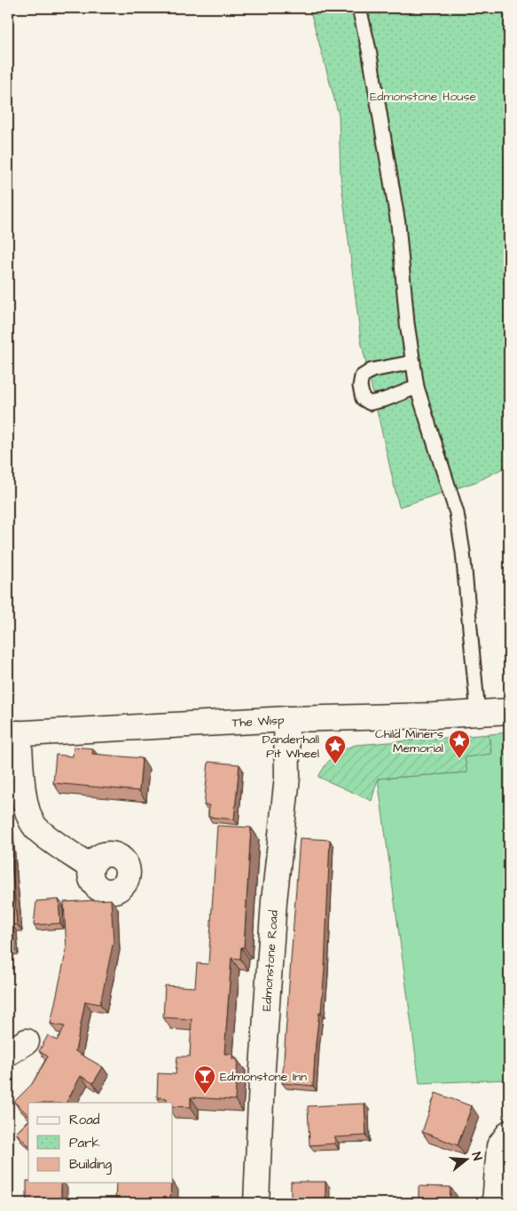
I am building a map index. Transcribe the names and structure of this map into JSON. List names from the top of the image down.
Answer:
{
  "streets": {
    "street": ["The Wisp", "Edmonstone Road"]
  },
  "crossings": [
    ["The Wisp", "Edmonstone Road"]
  ],
  "parks": ["Edmonstone House"],
  "places": {
    "place": ["Child Miners Memorial", "Danderhall Pit Wheel"],
    "bar": ["Edmonstone Inn"]
  },
  "legend": ["Road", "Park", "Building"],
  "north": "right"
}
